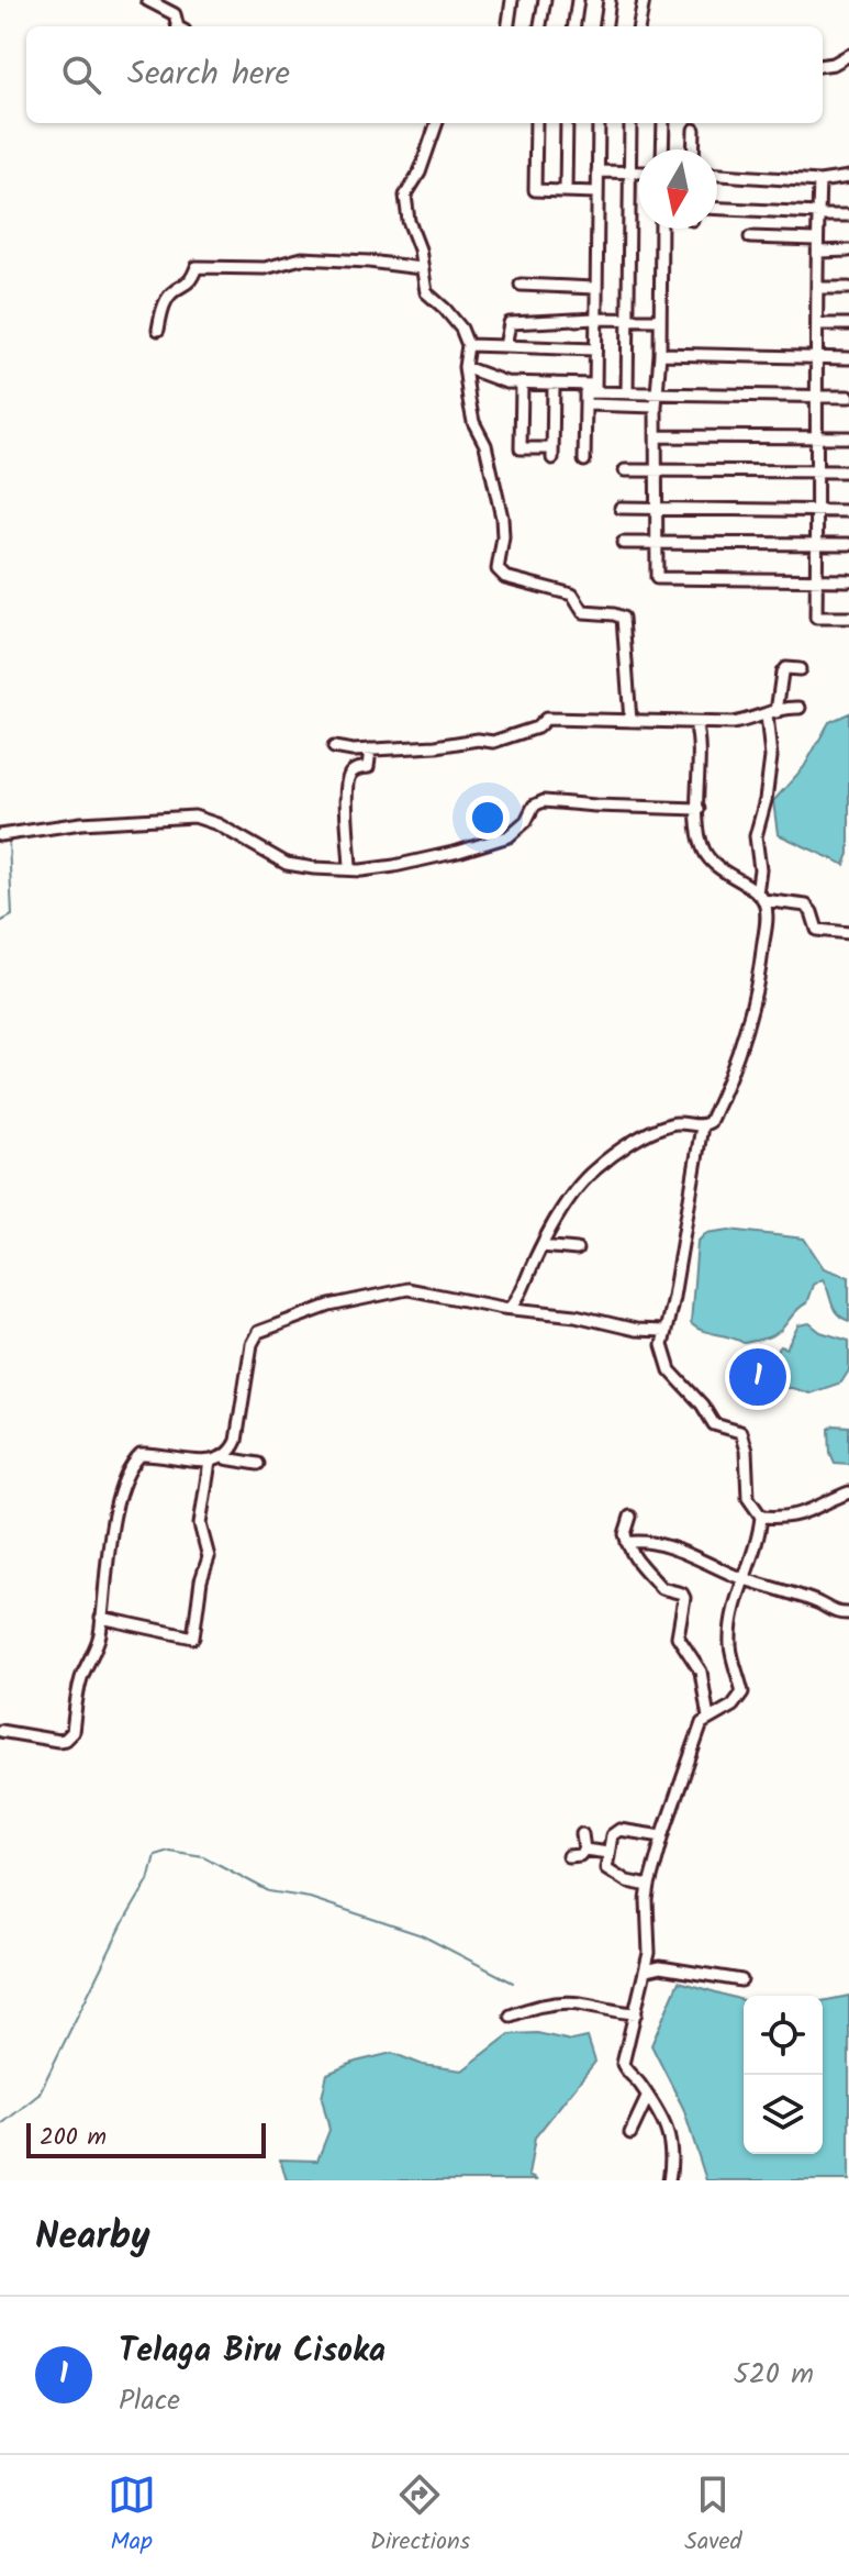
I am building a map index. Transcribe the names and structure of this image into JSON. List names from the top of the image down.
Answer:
{
  "scale_bar": "200 m",
  "north": "bottom",
  "page": {
    "search": "Search here",
    "pins": "1",
    "scale": "200 m",
    "heading": "Nearby",
    "list": [
      {
        "mark": "1",
        "name": "Telaga Biru Cisoka",
        "note": "Place",
        "value": "520 m"
      }
    ],
    "nav": ["Map", "Directions", "Saved"]
  }
}
